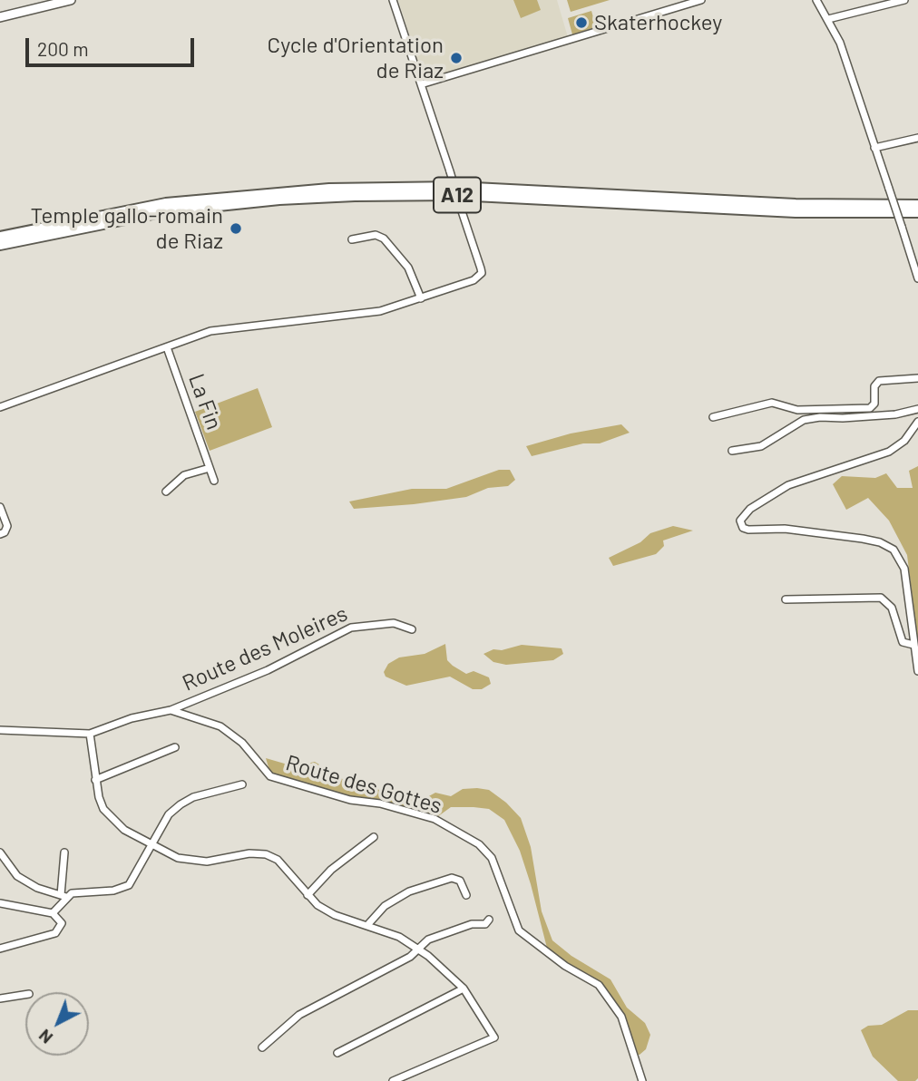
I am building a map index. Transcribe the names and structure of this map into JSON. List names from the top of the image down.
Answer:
{
  "streets": {
    "highway": ["A12"],
    "street": ["La Fin", "Route des Moleires", "Route des Gottes"]
  },
  "crossings": [
    ["Route des Moleires", "Route des Gottes"]
  ],
  "places": ["Skaterhockey", "Cycle d'Orientation de Riaz", "Temple gallo-romain de Riaz"],
  "scale_bar": "200 m",
  "north": "bottom left"
}
